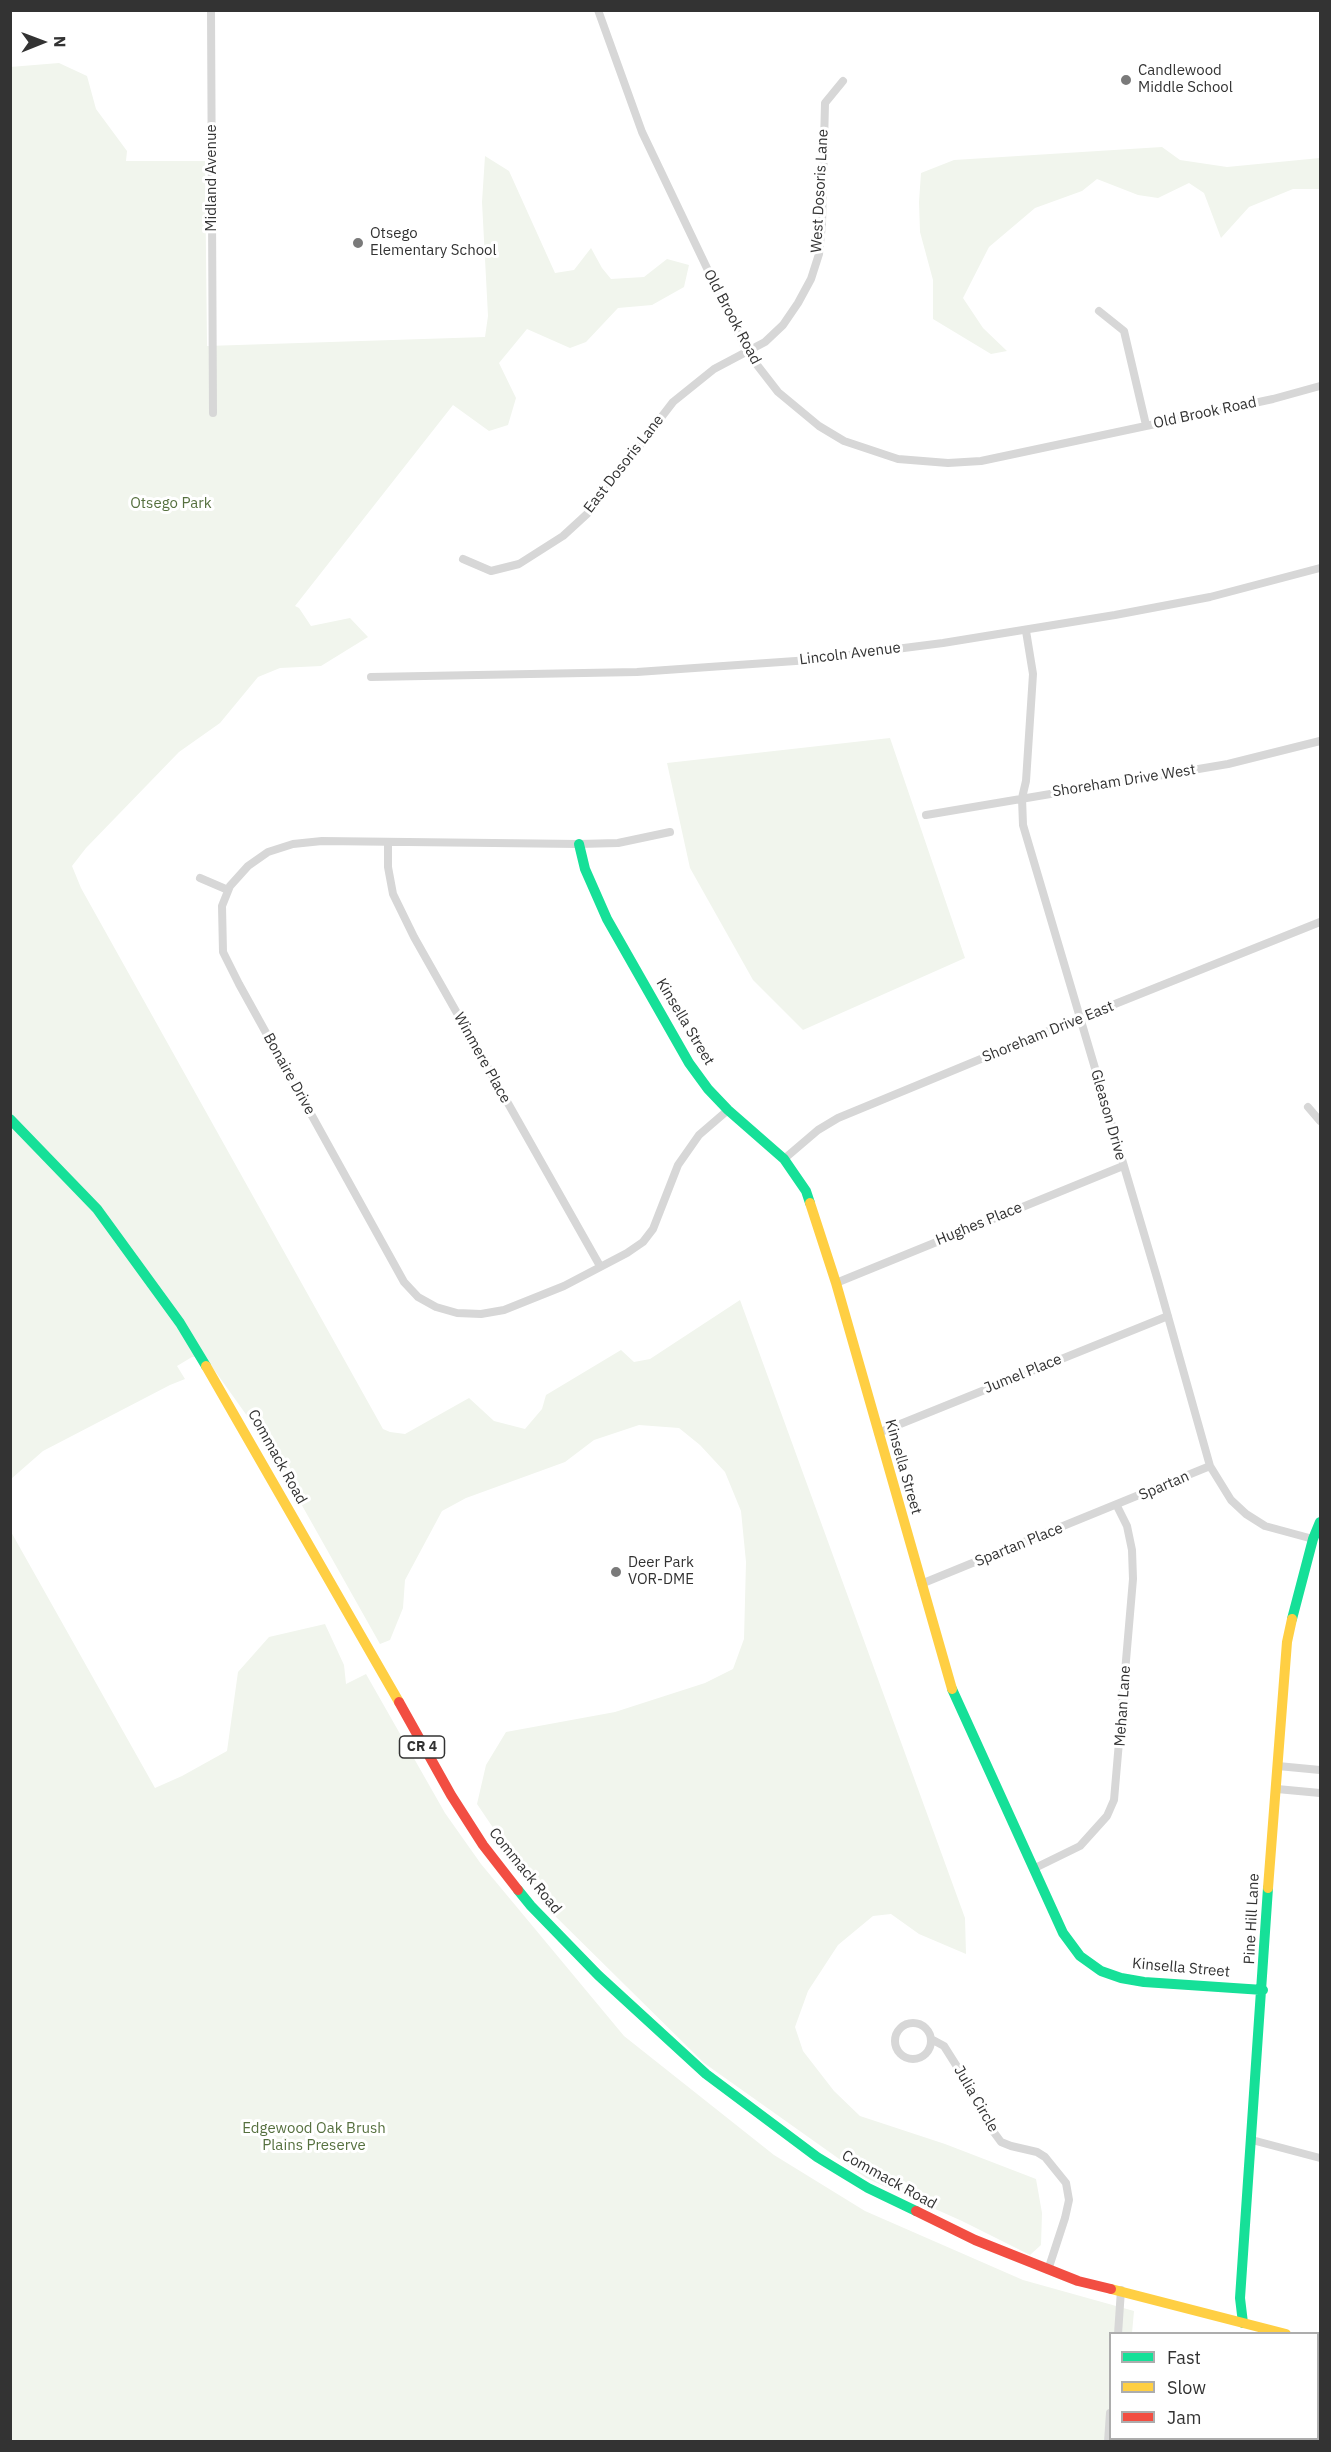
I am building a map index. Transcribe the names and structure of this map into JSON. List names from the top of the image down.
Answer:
{
  "streets": {
    "street": [
      "Midland Avenue",
      "West Dosoris Lane",
      "Old Brook Road",
      "East Dosoris Lane",
      "Lincoln Avenue",
      "Shoreham Drive West",
      "Kinsella Street",
      "Shoreham Drive East",
      "Winmere Place",
      "Bonaire Drive",
      "Gleason Drive",
      "Hughes Place",
      "Jumel Place",
      "Commack Road",
      "Spartan",
      "Spartan Place",
      "Mehan Lane",
      "CR 4",
      "Pine Hill Lane",
      "Julia Circle"
    ]
  },
  "crossings": [
    ["West Dosoris Lane", "Old Brook Road"],
    ["West Dosoris Lane", "East Dosoris Lane"],
    ["Old Brook Road", "East Dosoris Lane"],
    ["Lincoln Avenue", "Gleason Drive"],
    ["Shoreham Drive West", "Gleason Drive"],
    ["Kinsella Street", "Shoreham Drive East"],
    ["Kinsella Street", "Bonaire Drive"],
    ["Kinsella Street", "Hughes Place"],
    ["Kinsella Street", "Jumel Place"],
    ["Kinsella Street", "Spartan Place"],
    ["Kinsella Street", "Mehan Lane"],
    ["Kinsella Street", "Pine Hill Lane"],
    ["Shoreham Drive East", "Gleason Drive"],
    ["Winmere Place", "Bonaire Drive"],
    ["Gleason Drive", "Hughes Place"],
    ["Gleason Drive", "Jumel Place"],
    ["Gleason Drive", "Spartan"],
    ["Gleason Drive", "Pine Hill Lane"],
    ["Commack Road", "Pine Hill Lane"],
    ["Commack Road", "Julia Circle"],
    ["Spartan", "Spartan Place"],
    ["Spartan", "Mehan Lane"],
    ["Spartan Place", "Mehan Lane"]
  ],
  "parks": ["Otsego Park", "Edgewood Oak Brush Plains Preserve"],
  "places": ["Candlewood Middle School", "Otsego Elementary School", "Deer Park VOR-DME"],
  "legend": ["Fast", "Slow", "Jam"],
  "north": "right"
}
